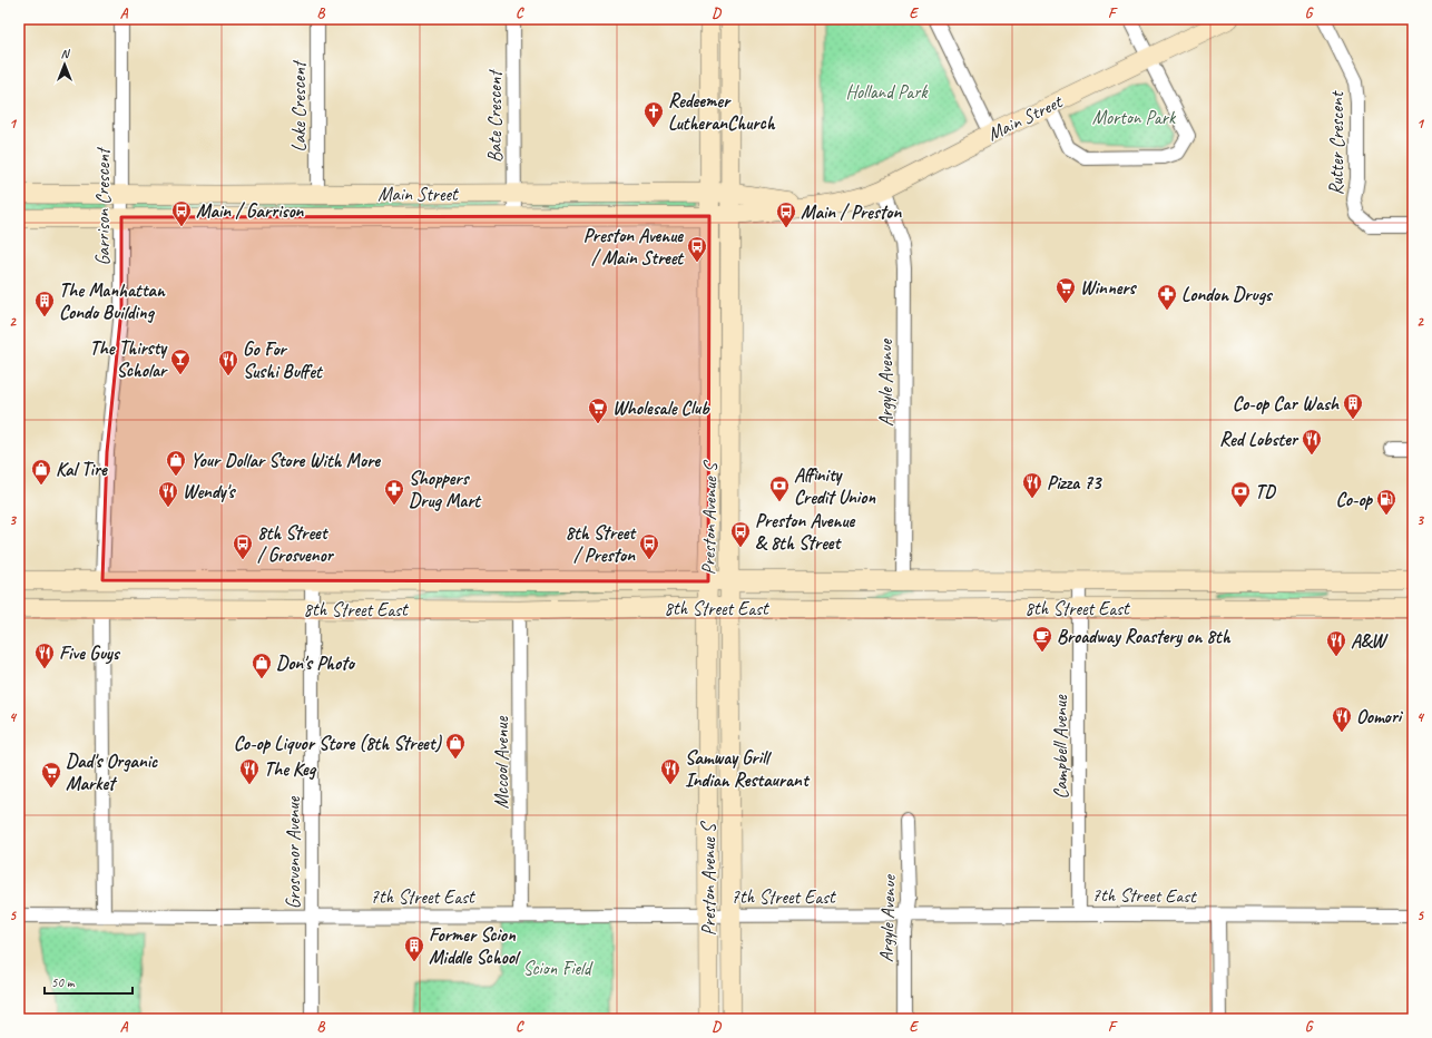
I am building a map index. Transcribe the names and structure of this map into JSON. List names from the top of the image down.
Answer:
{
  "streets": {
    "main road": ["Main Street", "Preston Avenue S", "8th Street East"],
    "street": [
      "Lake Crescent",
      "Bate Crescent",
      "Rutter Crescent",
      "Garrison Crescent",
      "Argyle Avenue",
      "Campbell Avenue",
      "Mccool Avenue",
      "Grosvenor Avenue",
      "7th Street East"
    ]
  },
  "crossings": [
    ["Lake Crescent", "Main Street"],
    ["Bate Crescent", "Main Street"],
    ["Main Street", "Garrison Crescent"],
    ["Main Street", "Argyle Avenue"],
    ["Main Street", "Preston Avenue S"],
    ["Garrison Crescent", "8th Street East"],
    ["Argyle Avenue", "8th Street East"],
    ["Argyle Avenue", "7th Street East"],
    ["Preston Avenue S", "8th Street East"],
    ["Preston Avenue S", "7th Street East"],
    ["8th Street East", "Campbell Avenue"],
    ["8th Street East", "Mccool Avenue"],
    ["8th Street East", "Grosvenor Avenue"],
    ["Campbell Avenue", "7th Street East"],
    ["Mccool Avenue", "7th Street East"],
    ["Grosvenor Avenue", "7th Street East"]
  ],
  "parks": ["Holland Park", "Morton Park", "Scion Field"],
  "places": {
    "church": ["Redeemer LutheranChurch"],
    "bus stop": [
      "Main / Garrison",
      "Main / Preston",
      "Preston Avenue / Main Street",
      "Preston Avenue & 8th Street",
      "8th Street / Grosvenor",
      "8th Street / Preston"
    ],
    "supermarket": ["Winners", "Wholesale Club", "Dad's Organic Market"],
    "pharmacy": ["London Drugs", "Shoppers Drug Mart"],
    "building": ["The Manhattan Condo Building", "Co-op Car Wash", "Former Scion Middle School"],
    "bar": ["The Thirsty Scholar"],
    "restaurant": [
      "Go For Sushi Buffet",
      "Red Lobster",
      "Pizza 73",
      "Wendy's",
      "A&W",
      "Five Guys",
      "Oomori",
      "The Keg",
      "Samway Grill Indian Restaurant"
    ],
    "shop": [
      "Your Dollar Store With More",
      "Kal Tire",
      "Don's Photo",
      "Co-op Liquor Store (8th Street)"
    ],
    "bank": ["Affinity Credit Union", "TD"],
    "fuel station": ["Co-op"],
    "cafe": ["Broadway Roastery on 8th"]
  },
  "scale_bar": "50 m",
  "north": "top",
  "grid": {
    "columns": [
      "A",
      "B",
      "C",
      "D",
      "E",
      "F",
      "G"
    ],
    "rows": [
      "1",
      "2",
      "3",
      "4",
      "5"
    ]
  }
}
